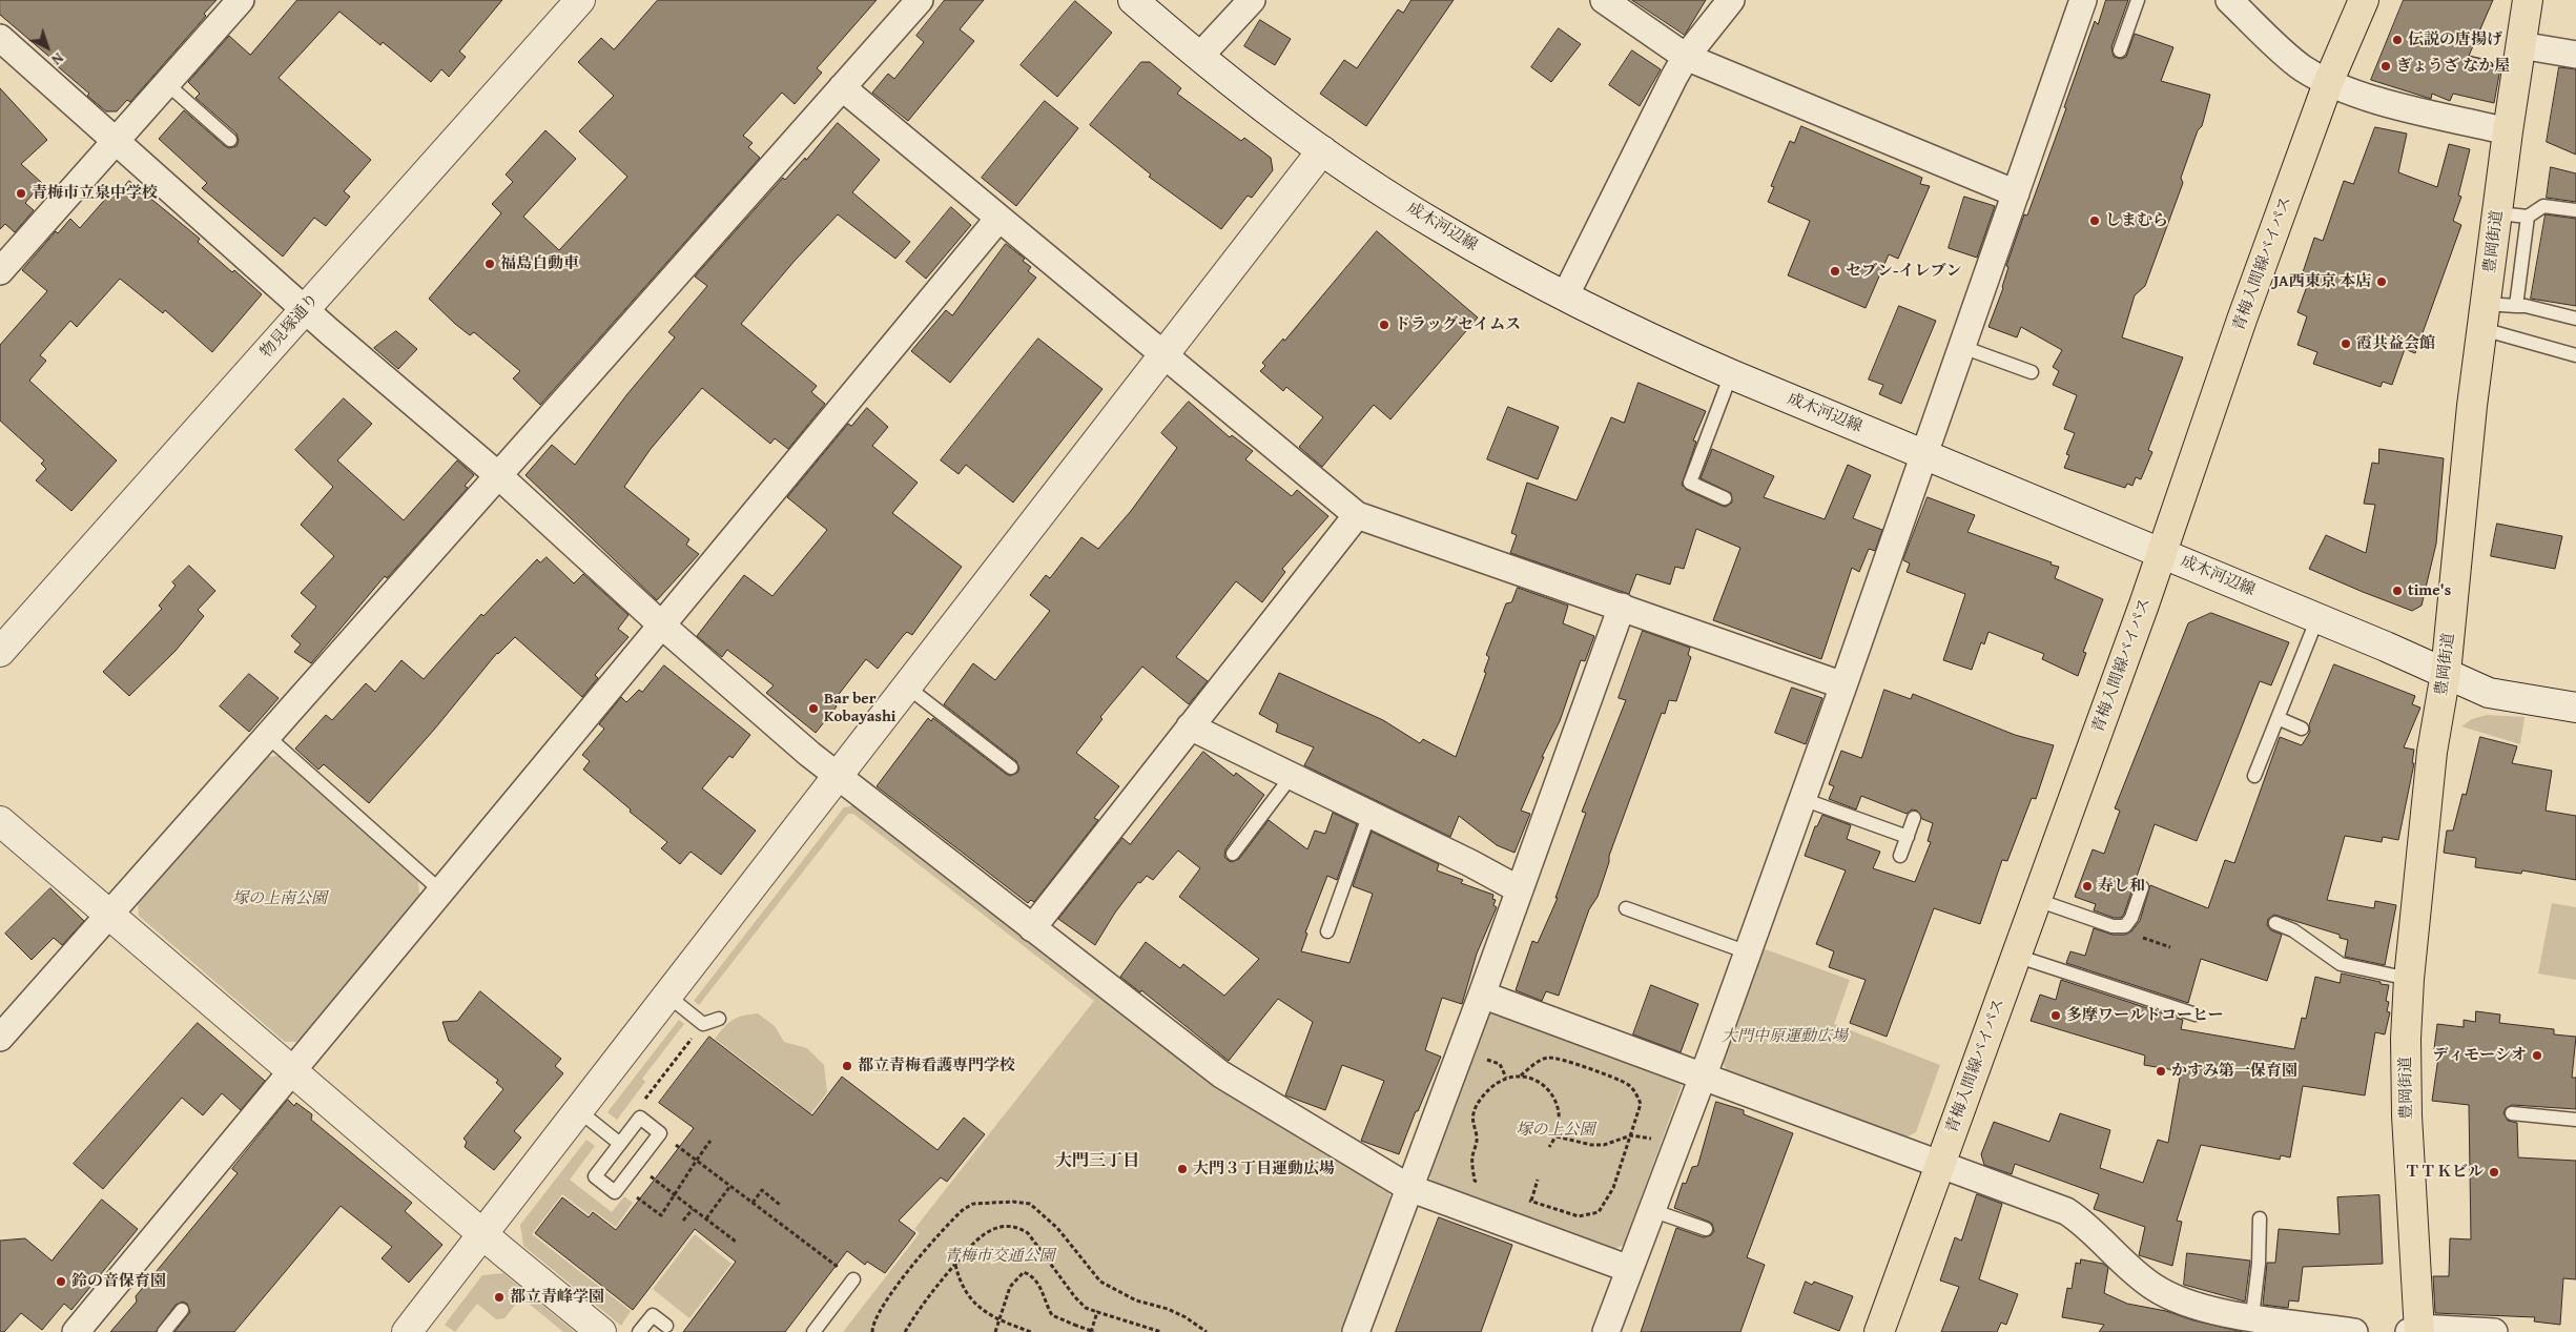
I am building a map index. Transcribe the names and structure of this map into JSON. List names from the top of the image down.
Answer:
{
  "streets": {
    "main road": ["豊岡街道", "青梅入間線バイパス"],
    "street": ["成木河辺線", "物見塚通り"]
  },
  "crossings": [
    ["成木河辺線", "豊岡街道"],
    ["成木河辺線", "青梅入間線バイパス"]
  ],
  "districts": ["大門三丁目"],
  "parks": [
    "塚の上南公園",
    "大門中原運動広場",
    "塚の上公園",
    "青梅市交通公園"
  ],
  "places": [
    "伝説の唐揚げ",
    "ぎょうざ なか屋",
    "青梅市立泉中学校",
    "しまむら",
    "福島自動車",
    "セブン-イレブン",
    "JA西東京 本店",
    "ドラッグセイムス",
    "霞共益会館",
    "time's",
    "Bar ber Kobayashi",
    "寿し和",
    "多摩ワールドコーヒー",
    "ディモーシオ",
    "都立青梅看護専門学校",
    "かすみ第一保育園",
    "大門３丁目運動広場",
    "ＴＴＫビル",
    "鈴の音保育園",
    "都立青峰学園"
  ],
  "north": "bottom right"
}
